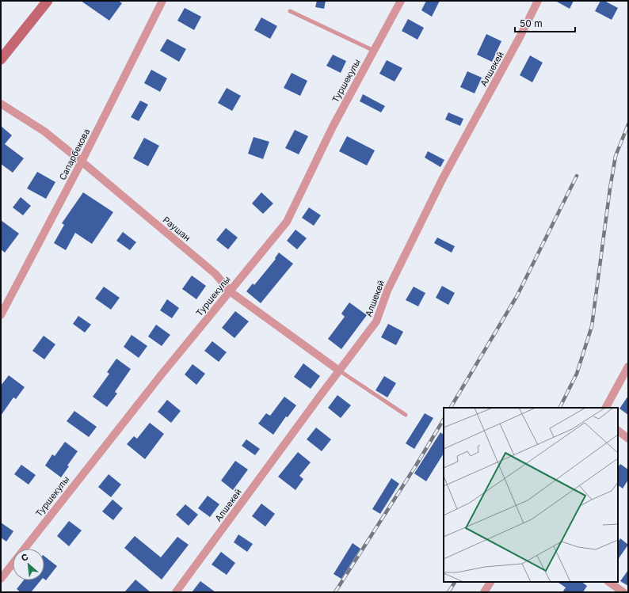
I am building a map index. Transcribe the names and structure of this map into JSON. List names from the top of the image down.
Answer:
{
  "streets": {
    "street": [
      "Алшекей",
      "Туршекулы",
      "Сапарбекова",
      "Раушан"
    ]
  },
  "crossings": [
    ["Алшекей", "Раушан"],
    ["Туршекулы", "Раушан"],
    ["Сапарбекова", "Раушан"]
  ],
  "scale_bar": "50 m",
  "north": "top left"
}
